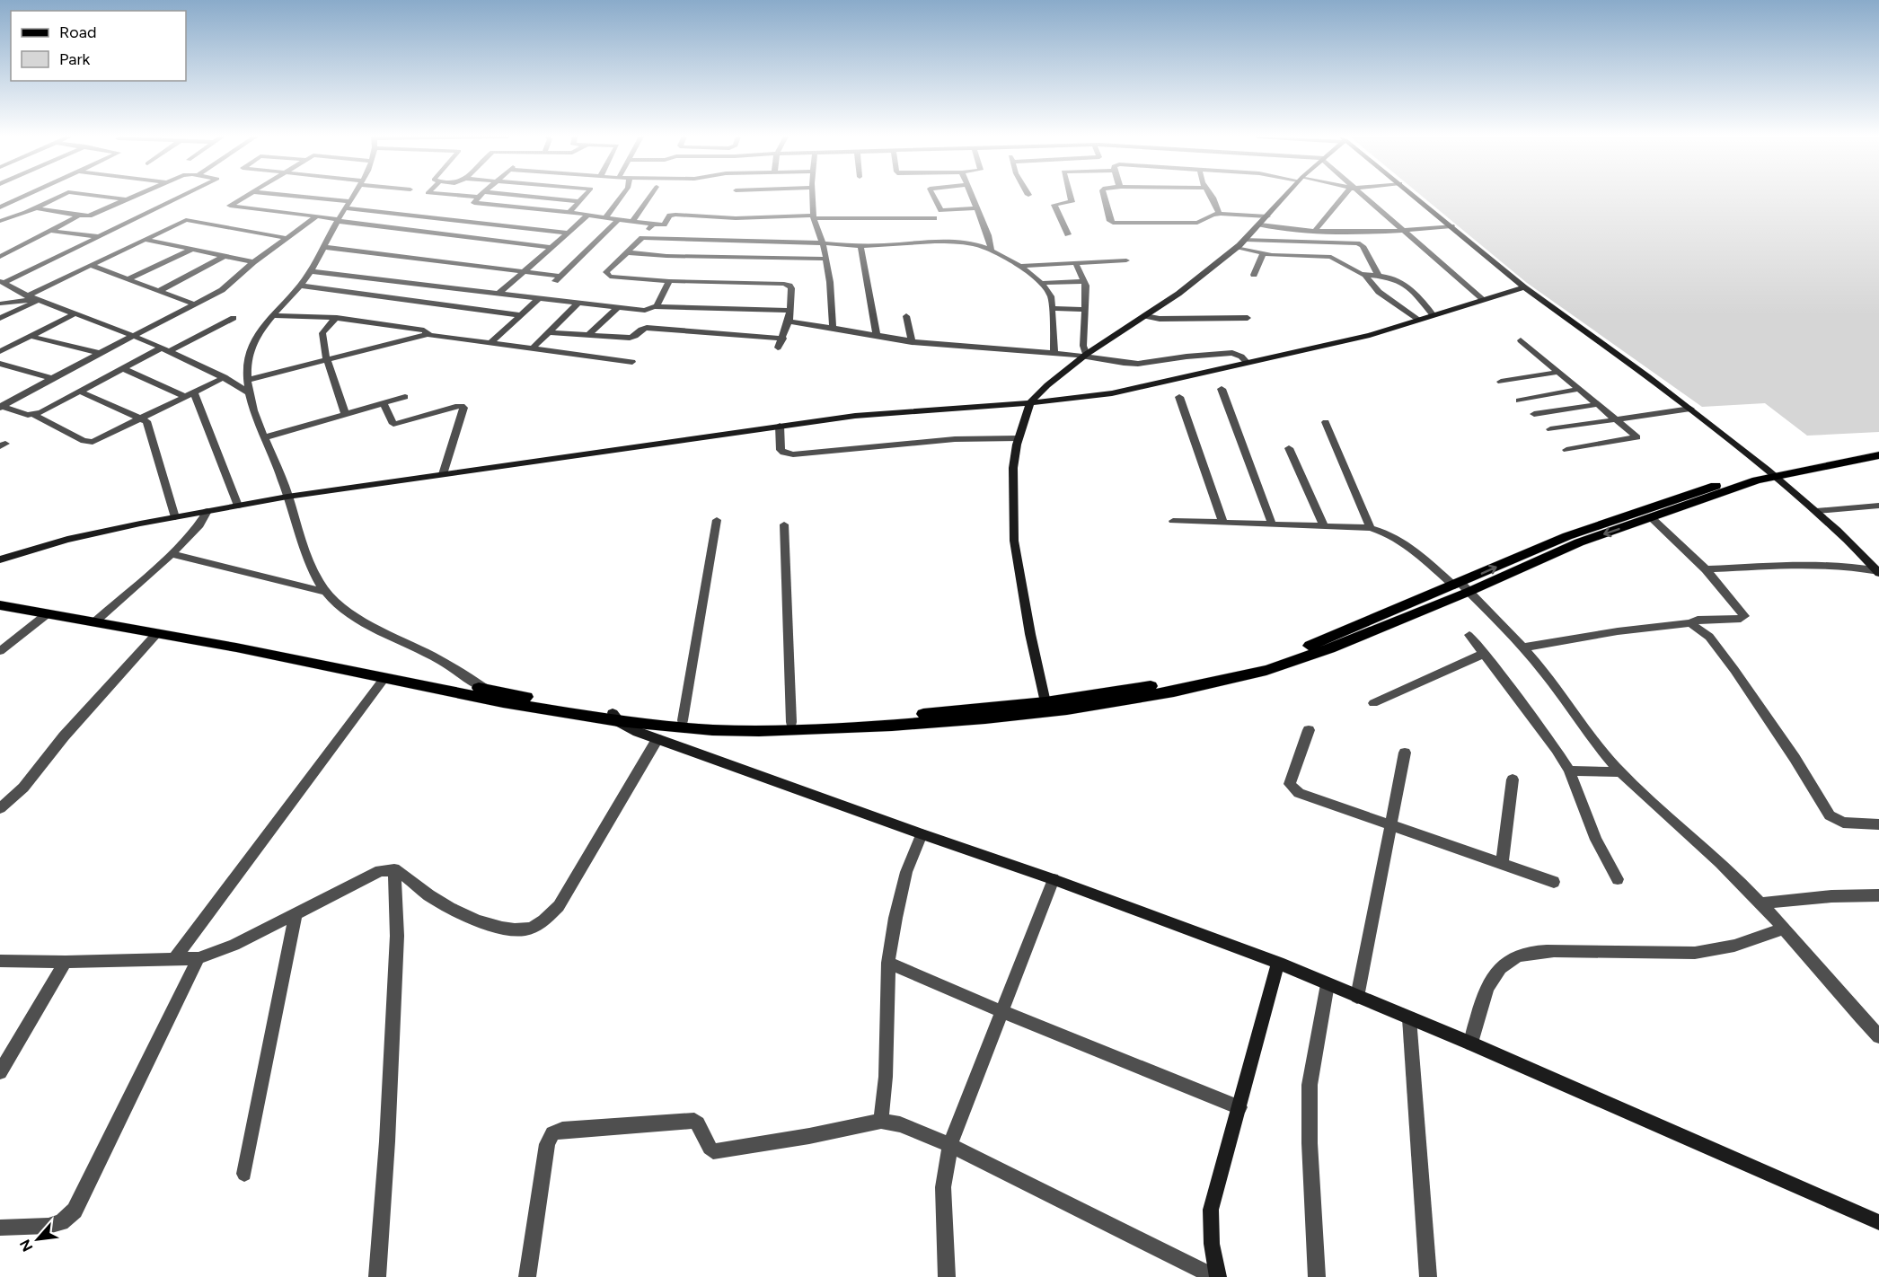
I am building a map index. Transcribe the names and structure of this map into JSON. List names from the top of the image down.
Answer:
{
  "legend": ["Road", "Park"],
  "north": "bottom left"
}
